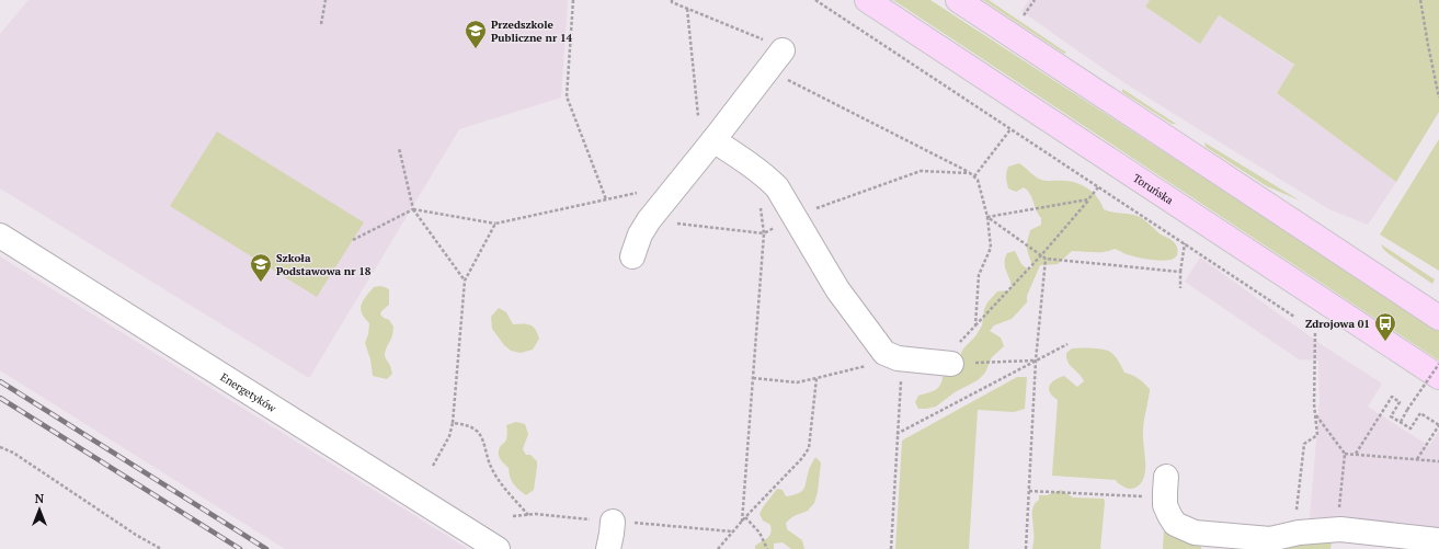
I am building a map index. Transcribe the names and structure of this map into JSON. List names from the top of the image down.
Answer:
{
  "streets": {
    "main road": ["Toruńska"],
    "street": ["Energetyków"]
  },
  "places": {
    "school or university": ["Przedszkole Publiczne nr 14", "Szkoła Podstawowa nr 18"],
    "bus stop": ["Zdrojowa 01"]
  },
  "north": "top"
}
